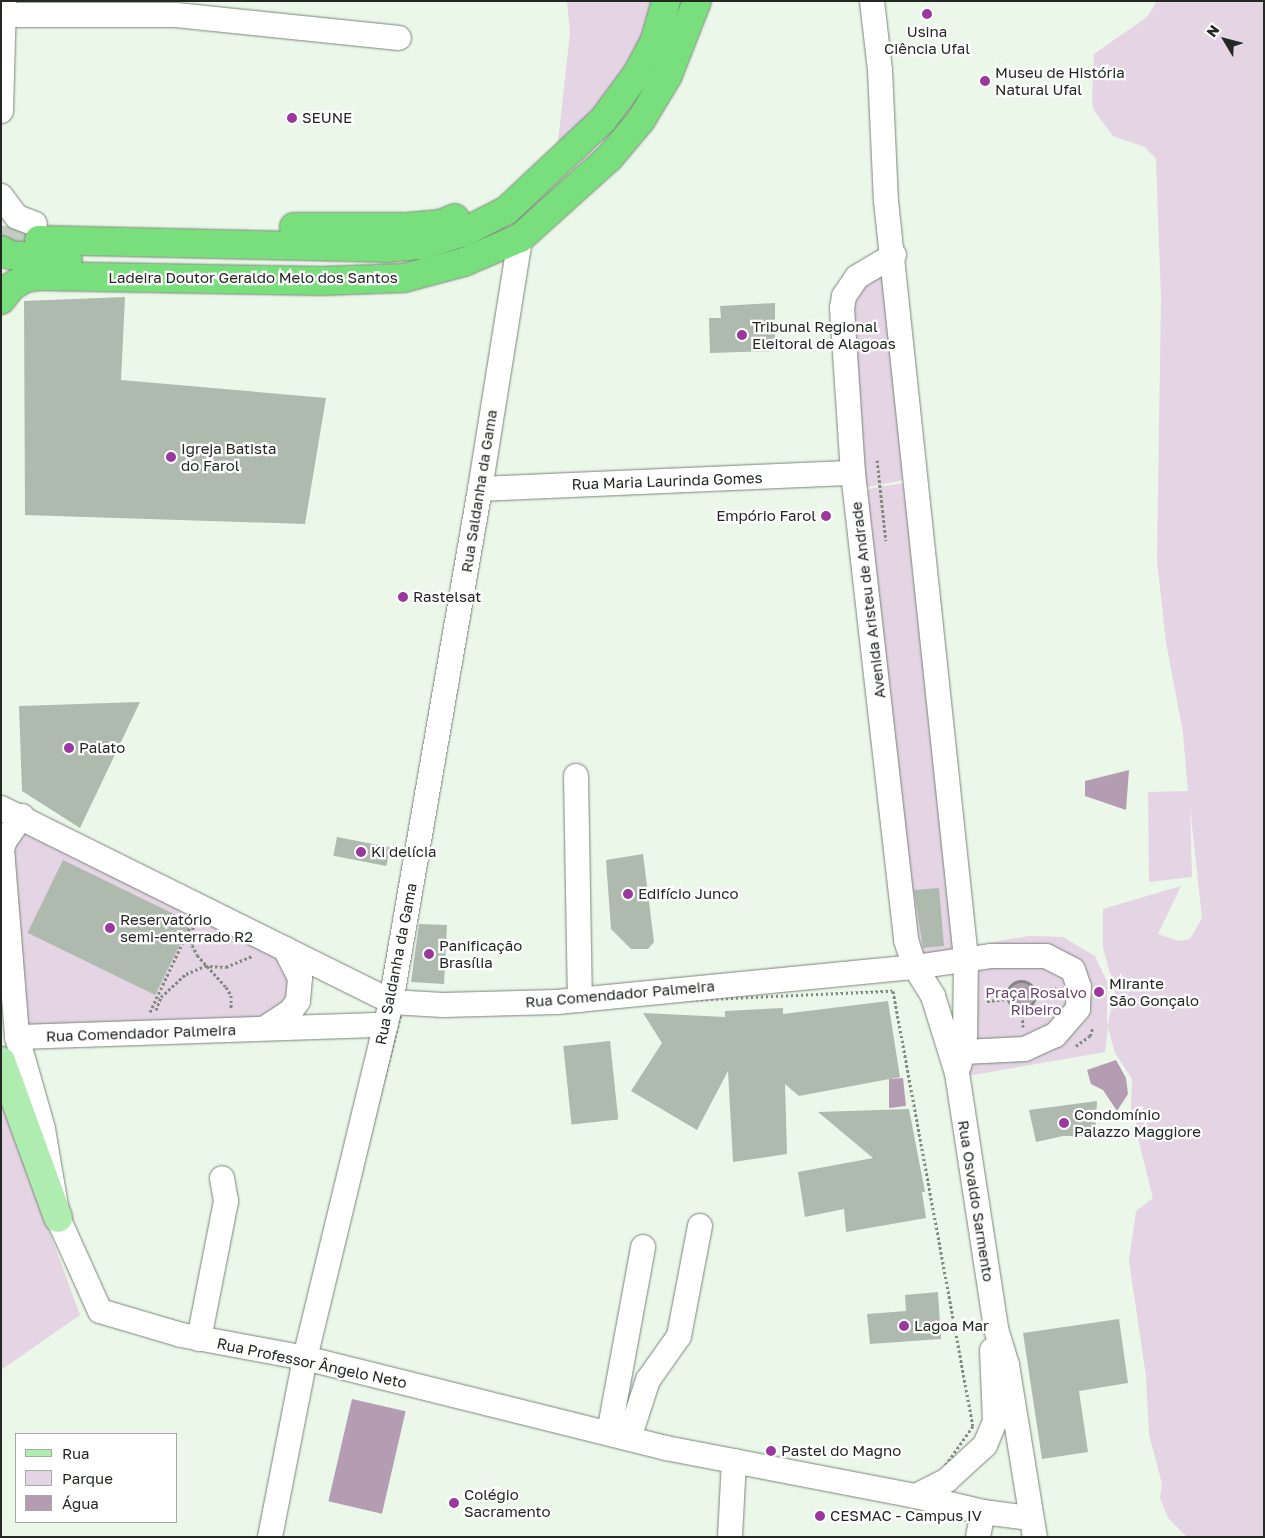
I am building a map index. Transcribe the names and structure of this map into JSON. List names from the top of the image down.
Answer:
{
  "streets": {
    "highway": ["Ladeira Doutor Geraldo Melo dos Santos"],
    "street": [
      "Rua Maria Laurinda Gomes",
      "Rua Saldanha da Gama",
      "Avenida Aristeu de Andrade",
      "Rua Comendador Palmeira",
      "Rua Osvaldo Sarmento",
      "Rua Professor Ângelo Neto"
    ]
  },
  "crossings": [
    ["Ladeira Doutor Geraldo Melo dos Santos", "Rua Saldanha da Gama"],
    ["Rua Maria Laurinda Gomes", "Rua Saldanha da Gama"],
    ["Rua Maria Laurinda Gomes", "Avenida Aristeu de Andrade"],
    ["Rua Saldanha da Gama", "Rua Comendador Palmeira"],
    ["Rua Saldanha da Gama", "Rua Professor Ângelo Neto"],
    ["Avenida Aristeu de Andrade", "Rua Comendador Palmeira"],
    ["Avenida Aristeu de Andrade", "Rua Osvaldo Sarmento"],
    ["Rua Comendador Palmeira", "Rua Osvaldo Sarmento"],
    ["Rua Comendador Palmeira", "Rua Professor Ângelo Neto"],
    ["Rua Osvaldo Sarmento", "Rua Professor Ângelo Neto"]
  ],
  "parks": ["Praça Rosalvo Ribeiro"],
  "places": [
    "Usina Ciência Ufal",
    "Museu de História Natural Ufal",
    "SEUNE",
    "Tribunal Regional Eleitoral de Alagoas",
    "Igreja Batista do Farol",
    "Empório Farol",
    "Rastelsat",
    "Palato",
    "Ki delícia",
    "Edifício Junco",
    "Reservatório semi-enterrado R2",
    "Panificação Brasília",
    "Mirante São Gonçalo",
    "Condomínio Palazzo Maggiore",
    "Lagoa Mar",
    "Pastel do Magno",
    "Colégio Sacramento",
    "CESMAC - Campus IV"
  ],
  "legend": ["Rua", "Parque", "Água"],
  "north": "top left"
}
